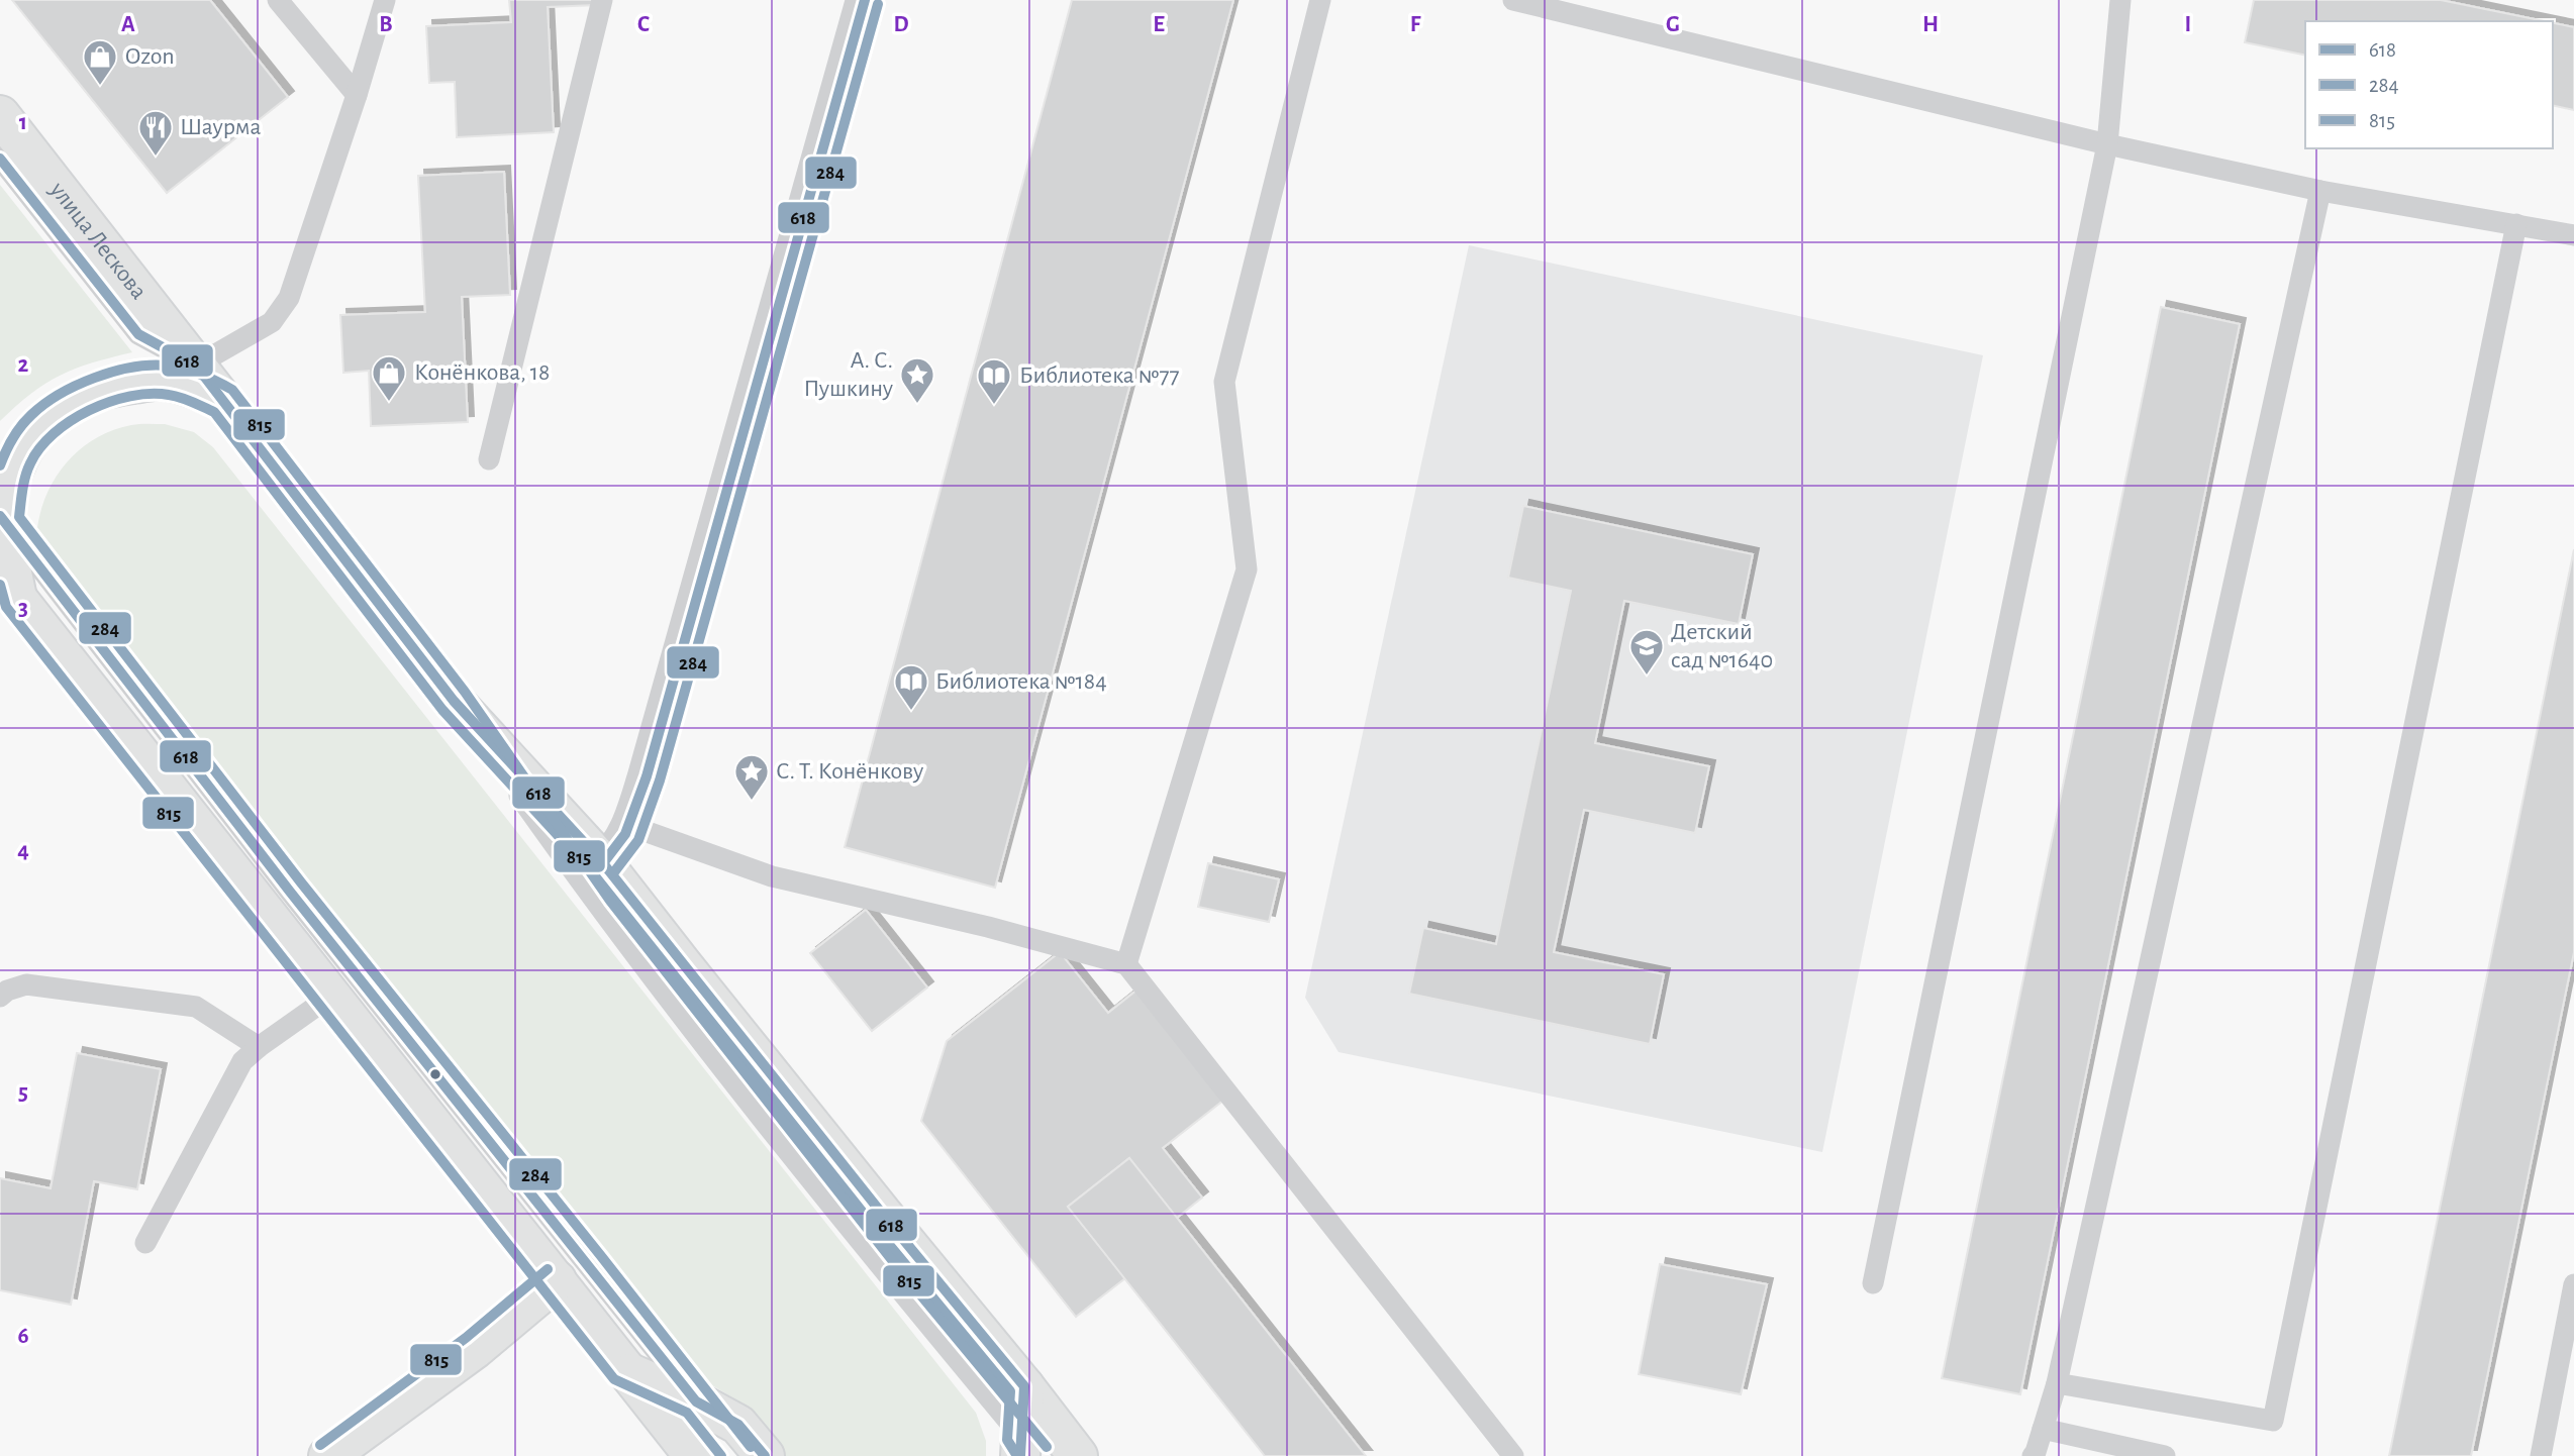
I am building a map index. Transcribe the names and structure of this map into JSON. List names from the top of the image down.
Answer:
{
  "streets": {
    "main road": ["улица Лескова"]
  },
  "places": {
    "shop": ["Ozon", "Конёнкова, 18"],
    "restaurant": ["Шаурма"],
    "place": ["А. С. Пушкину", "С. Т. Конёнкову"],
    "library": ["Библиотека №77", "Библиотека №184"],
    "school or university": ["Детский сад №1640"]
  },
  "lines": ["transit line 618", "transit line 284", "transit line 815"],
  "legend": ["618", "284", "815"],
  "grid": {
    "columns": [
      "A",
      "B",
      "C",
      "D",
      "E",
      "F",
      "G",
      "H",
      "I"
    ],
    "rows": [
      "1",
      "2",
      "3",
      "4",
      "5",
      "6"
    ]
  }
}
